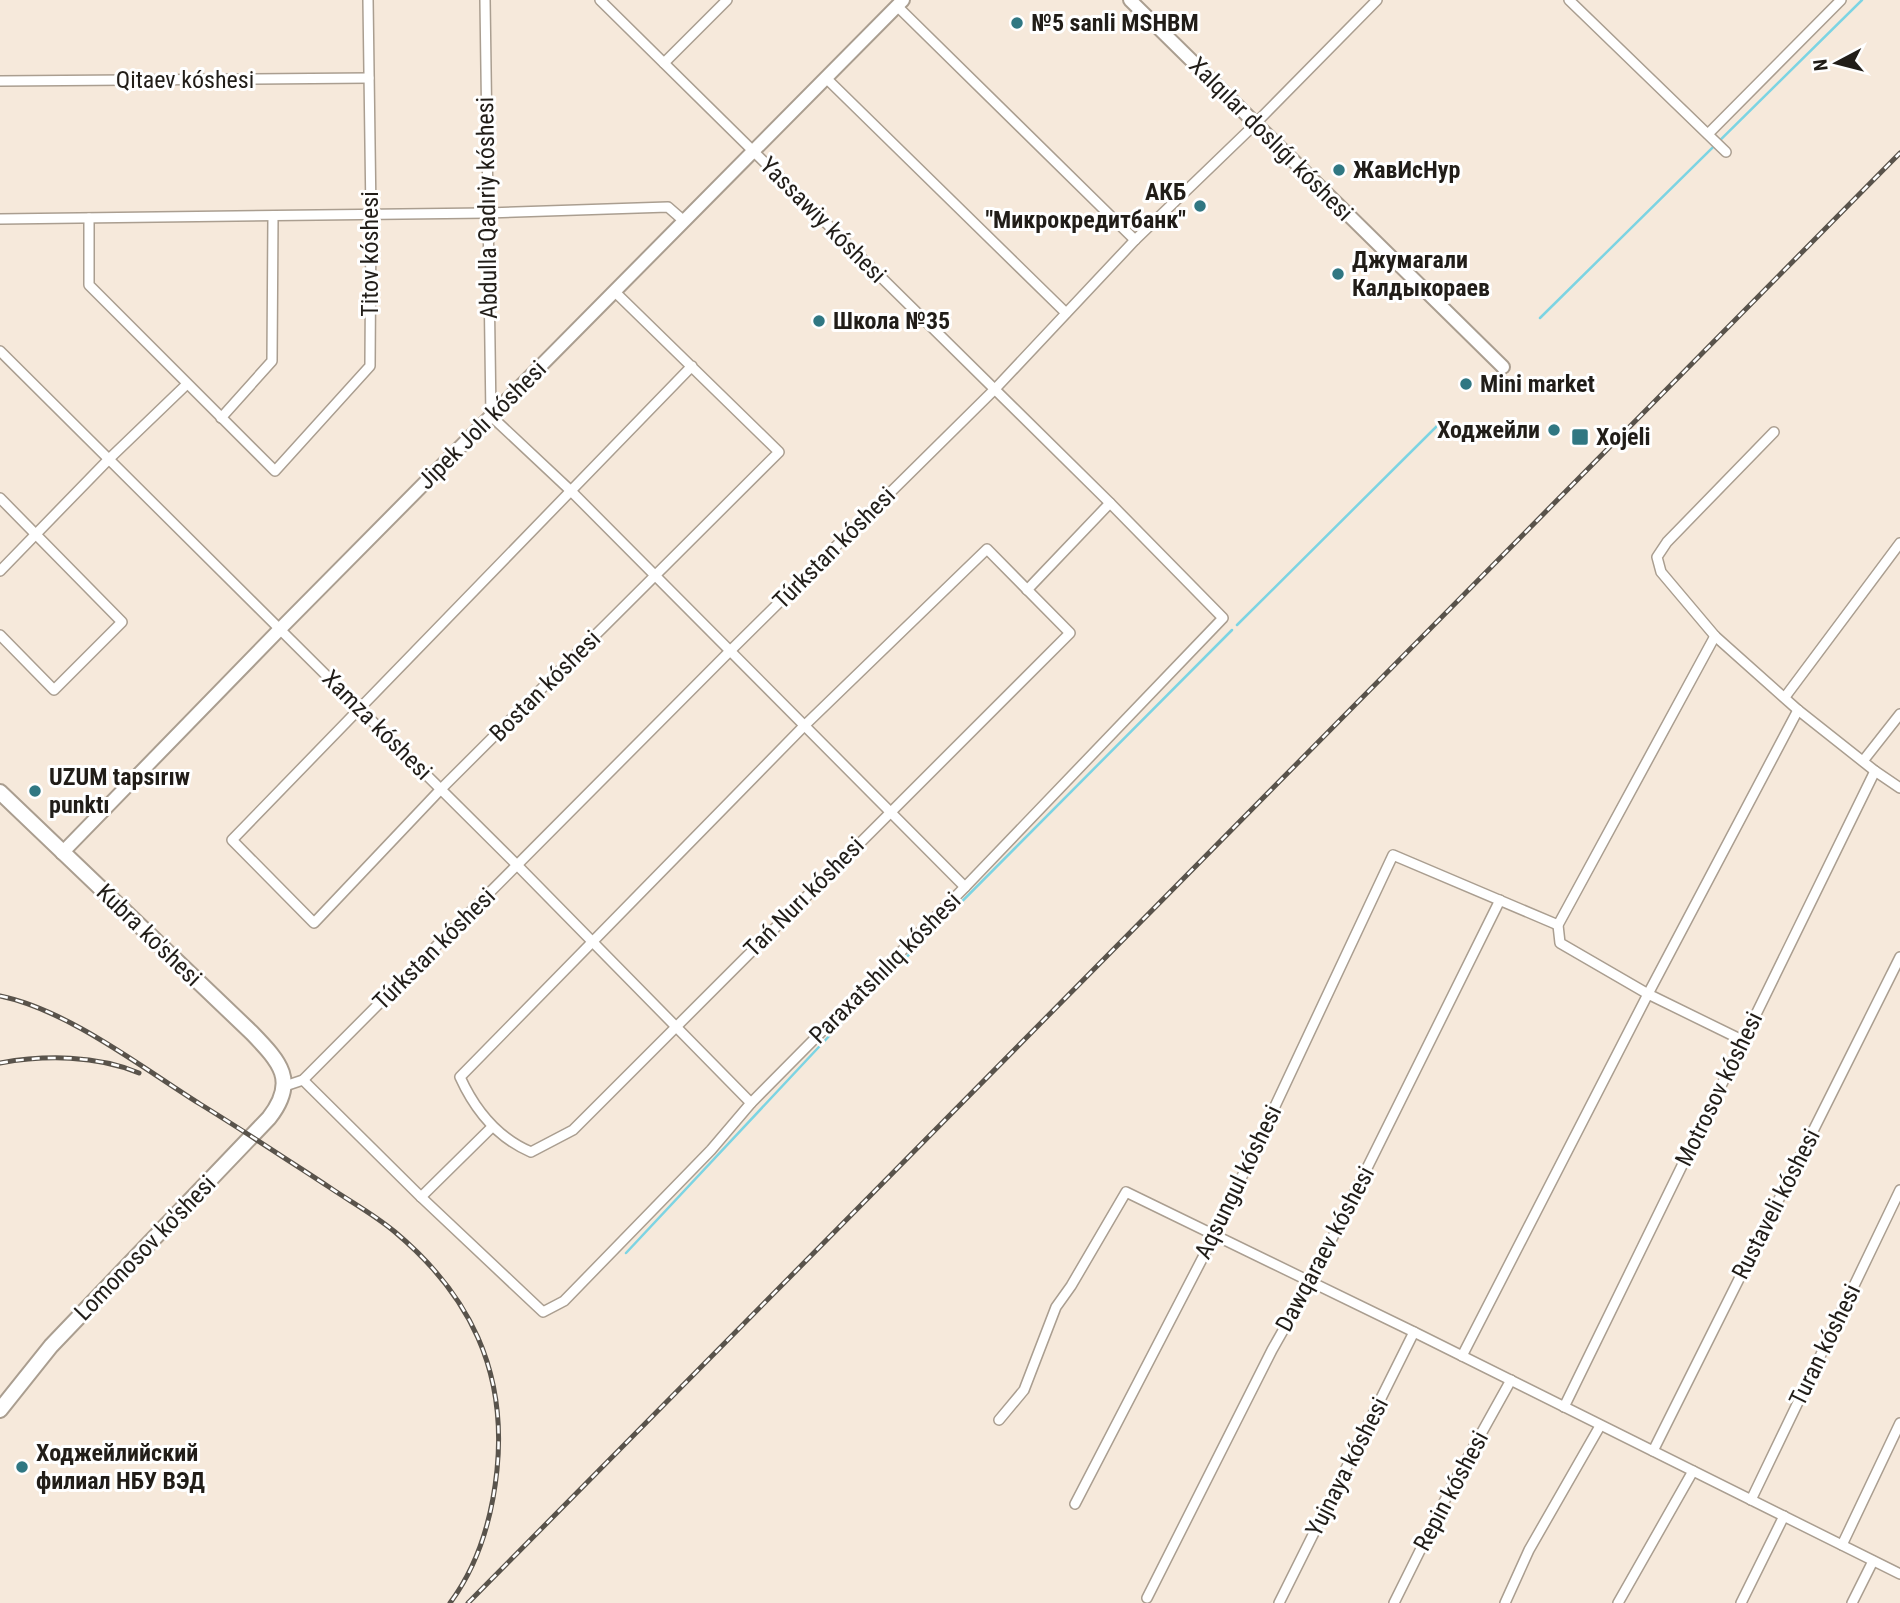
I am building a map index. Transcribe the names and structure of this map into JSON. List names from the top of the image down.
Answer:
{
  "streets": {
    "main road": ["Kubra ko'shesi", "Lomonosov ko'shesi"],
    "street": [
      "Qitaev kóshesi",
      "Xalqılar doslıǵı kóshesi",
      "Abdulla Qadıriy kóshesi",
      "Yassawiy kóshesi",
      "Titov kóshesi",
      "Jipek Jolı kóshesi",
      "Túrkstan kóshesi",
      "Bostan kóshesi",
      "Xamza kóshesi",
      "Tań Nurı kóshesi",
      "Paraxatshılıq kóshesi",
      "Motrosov kóshesi",
      "Aqsungul kóshesi",
      "Rustaveli kóshesi",
      "Dawqaraev kóshesi",
      "Turan kóshesi",
      "Yujnaya kóshesi",
      "Repin kóshesi"
    ]
  },
  "crossings": [
    ["Qitaev kóshesi", "Titov kóshesi"],
    ["Xalqılar doslıǵı kóshesi", "Túrkstan kóshesi"],
    ["Abdulla Qadıriy kóshesi", "Jipek Jolı kóshesi"],
    ["Yassawiy kóshesi", "Jipek Jolı kóshesi"],
    ["Yassawiy kóshesi", "Túrkstan kóshesi"],
    ["Yassawiy kóshesi", "Paraxatshılıq kóshesi"],
    ["Jipek Jolı kóshesi", "Xamza kóshesi"],
    ["Jipek Jolı kóshesi", "Kubra ko'shesi"],
    ["Túrkstan kóshesi", "Xamza kóshesi"],
    ["Túrkstan kóshesi", "Kubra ko'shesi"],
    ["Túrkstan kóshesi", "Lomonosov ko'shesi"],
    ["Bostan kóshesi", "Xamza kóshesi"],
    ["Xamza kóshesi", "Tań Nurı kóshesi"],
    ["Xamza kóshesi", "Paraxatshılıq kóshesi"],
    ["Kubra ko'shesi", "Lomonosov ko'shesi"],
    ["Aqsungul kóshesi", "Dawqaraev kóshesi"]
  ],
  "places": {
    "other": [
      "№5 sanli MSHBM",
      "ЖавИсНур",
      "АКБ \"Микрокредитбанк\"",
      "Джумагали Калдыкораев",
      "Школа №35",
      "Mini market",
      "Ходжейли",
      "UZUM tapsırıw punktı",
      "Ходжейлийский филиал НБУ ВЭД"
    ],
    "transit": ["Xojeli"]
  },
  "north": "left"
}
